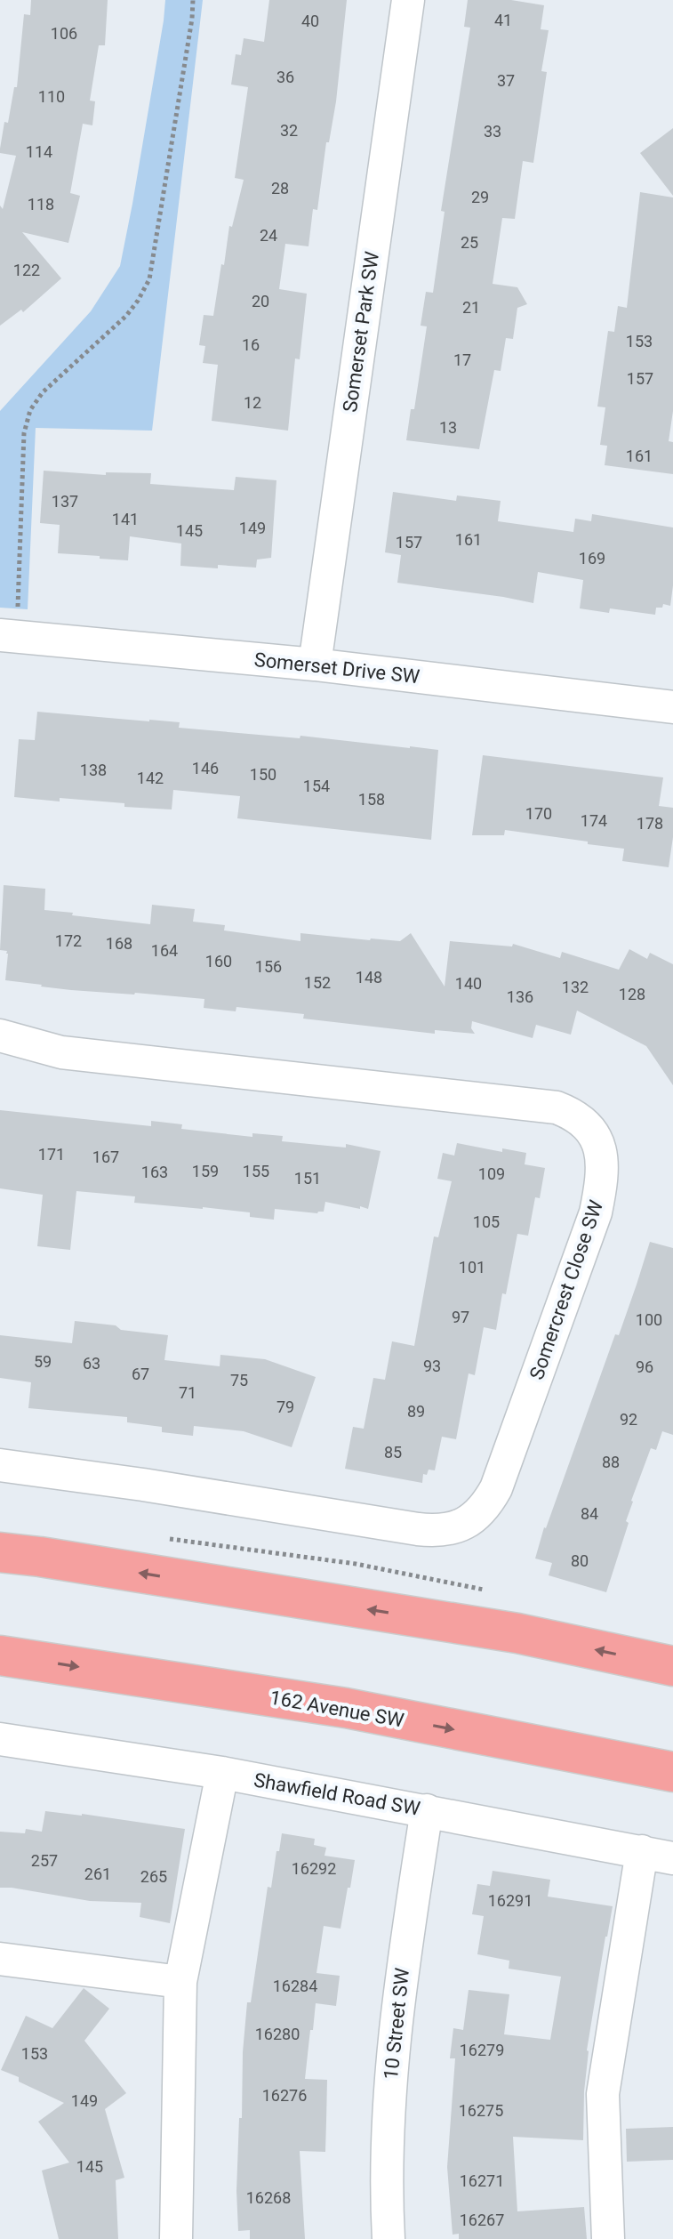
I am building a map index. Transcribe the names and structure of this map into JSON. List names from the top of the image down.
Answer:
{
  "streets": {
    "main road": ["162 Avenue SW"],
    "street": [
      "Somerset Park SW",
      "Somerset Drive SW",
      "Somercrest Close SW",
      "Shawfield Road SW",
      "10 Street SW"
    ]
  },
  "crossings": [
    ["Somerset Park SW", "Somerset Drive SW"],
    ["Shawfield Road SW", "10 Street SW"]
  ],
  "house_numbers": [
    "41",
    "40",
    "106",
    "36",
    "37",
    "110",
    "32",
    "33",
    "114",
    "28",
    "29",
    "118",
    "24",
    "25",
    "122",
    "20",
    "21",
    "153",
    "16",
    "17",
    "157",
    "12",
    "13",
    "161",
    "137",
    "141",
    "149",
    "145",
    "161",
    "157",
    "169",
    "146",
    "138",
    "150",
    "142",
    "154",
    "158",
    "170",
    "174",
    "178",
    "172",
    "168",
    "164",
    "160",
    "156",
    "148",
    "152",
    "140",
    "132",
    "128",
    "136",
    "171",
    "167",
    "159",
    "155",
    "163",
    "109",
    "151",
    "105",
    "101",
    "97",
    "100",
    "59",
    "63",
    "93",
    "96",
    "67",
    "75",
    "71",
    "79",
    "89",
    "92",
    "85",
    "88",
    "84",
    "80",
    "257",
    "16292",
    "261",
    "265",
    "16291",
    "16284",
    "16280",
    "16279",
    "153",
    "16276",
    "149",
    "16275",
    "145",
    "16271",
    "16268",
    "16267"
  ]
}
